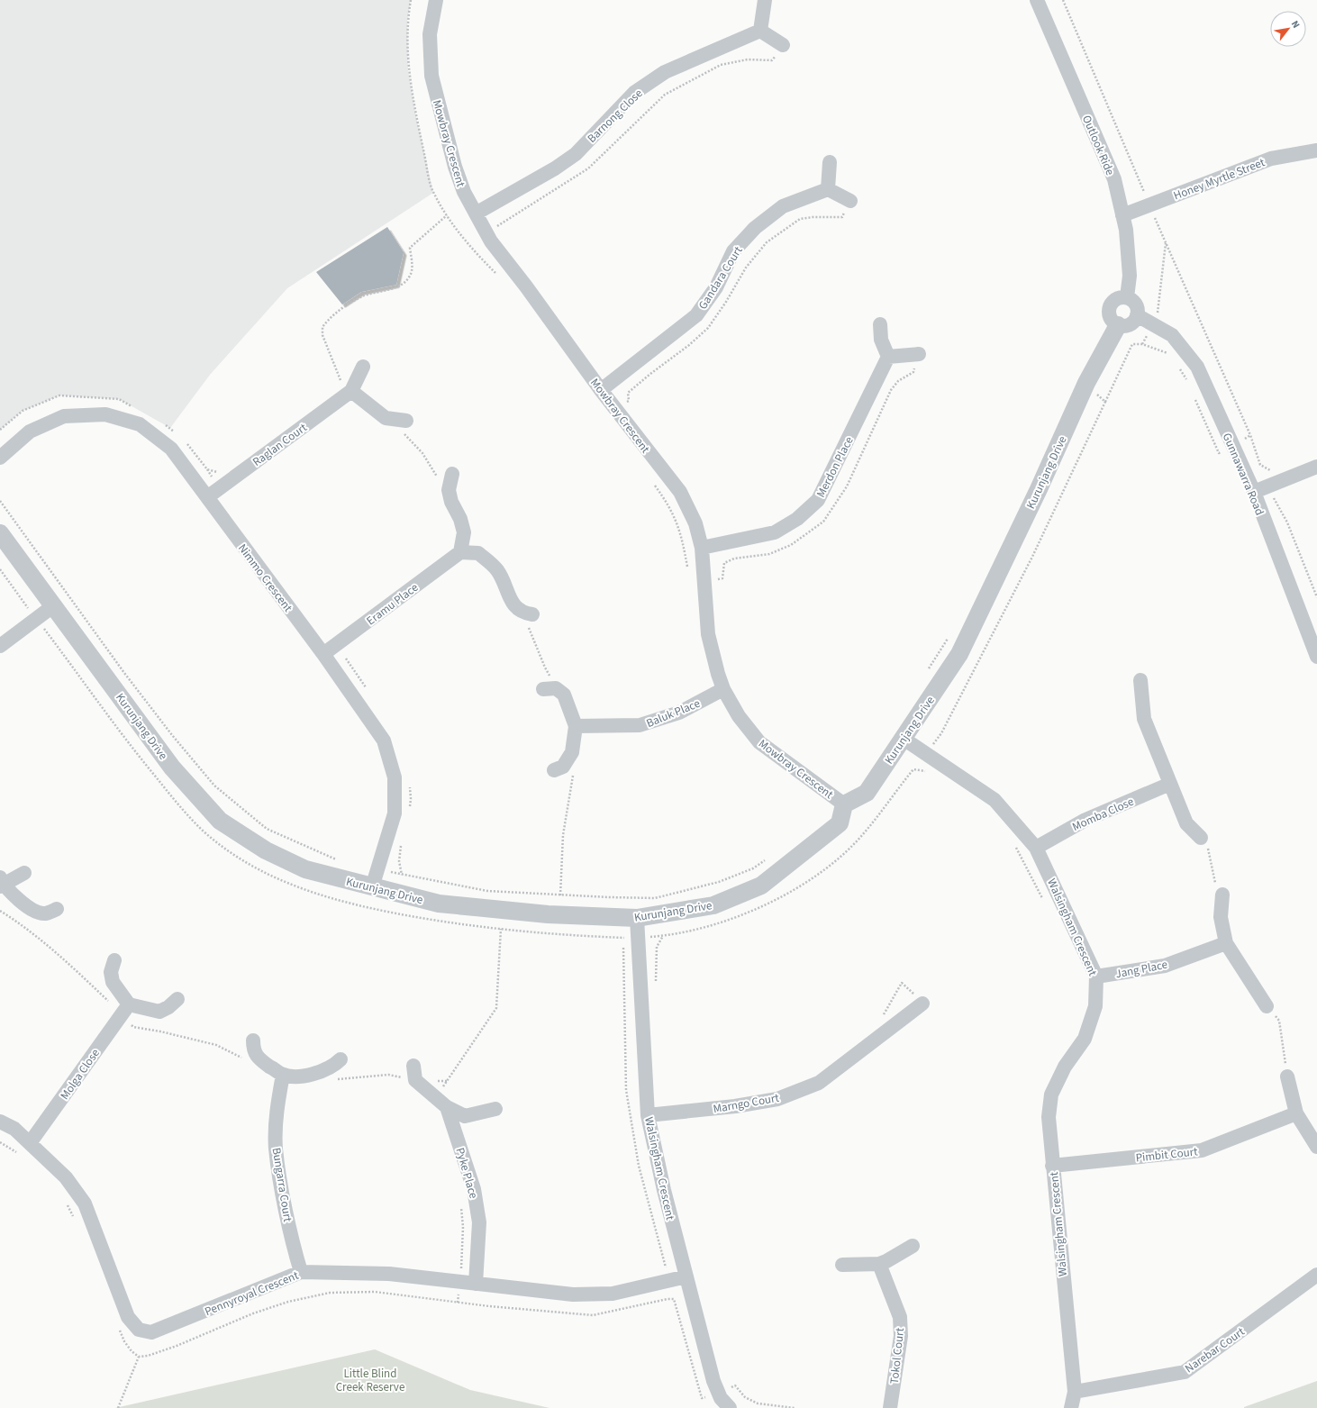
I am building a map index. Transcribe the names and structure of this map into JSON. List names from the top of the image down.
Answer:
{
  "streets": {
    "street": [
      "Barnong Close",
      "Mowbray Crescent",
      "Outlook Ride",
      "Honey Myrtle Street",
      "Gandara Court",
      "Raglan Court",
      "Merdon Place",
      "Kurunjang Drive",
      "Gunnawarra Road",
      "Nimmo Crescent",
      "Eramu Place",
      "Baluk Place",
      "Momba Close",
      "Walsingham Crescent",
      "Jang Place",
      "Molga Close",
      "Marngo Court",
      "Pimbit Court",
      "Pyke Place",
      "Bungarra Court",
      "Pennyroyal Crescent",
      "Narebar Court",
      "Tokol Court"
    ]
  },
  "crossings": [
    ["Barnong Close", "Mowbray Crescent"],
    ["Mowbray Crescent", "Gandara Court"],
    ["Mowbray Crescent", "Merdon Place"],
    ["Mowbray Crescent", "Kurunjang Drive"],
    ["Mowbray Crescent", "Baluk Place"],
    ["Outlook Ride", "Honey Myrtle Street"],
    ["Outlook Ride", "Kurunjang Drive"],
    ["Outlook Ride", "Gunnawarra Road"],
    ["Raglan Court", "Nimmo Crescent"],
    ["Kurunjang Drive", "Gunnawarra Road"],
    ["Kurunjang Drive", "Nimmo Crescent"],
    ["Kurunjang Drive", "Walsingham Crescent"],
    ["Nimmo Crescent", "Eramu Place"],
    ["Momba Close", "Walsingham Crescent"],
    ["Walsingham Crescent", "Jang Place"],
    ["Walsingham Crescent", "Marngo Court"],
    ["Walsingham Crescent", "Pimbit Court"],
    ["Walsingham Crescent", "Pennyroyal Crescent"],
    ["Walsingham Crescent", "Narebar Court"],
    ["Molga Close", "Pennyroyal Crescent"],
    ["Pyke Place", "Pennyroyal Crescent"],
    ["Bungarra Court", "Pennyroyal Crescent"]
  ],
  "parks": ["Little Blind Creek Reserve"],
  "north": "top right"
}
